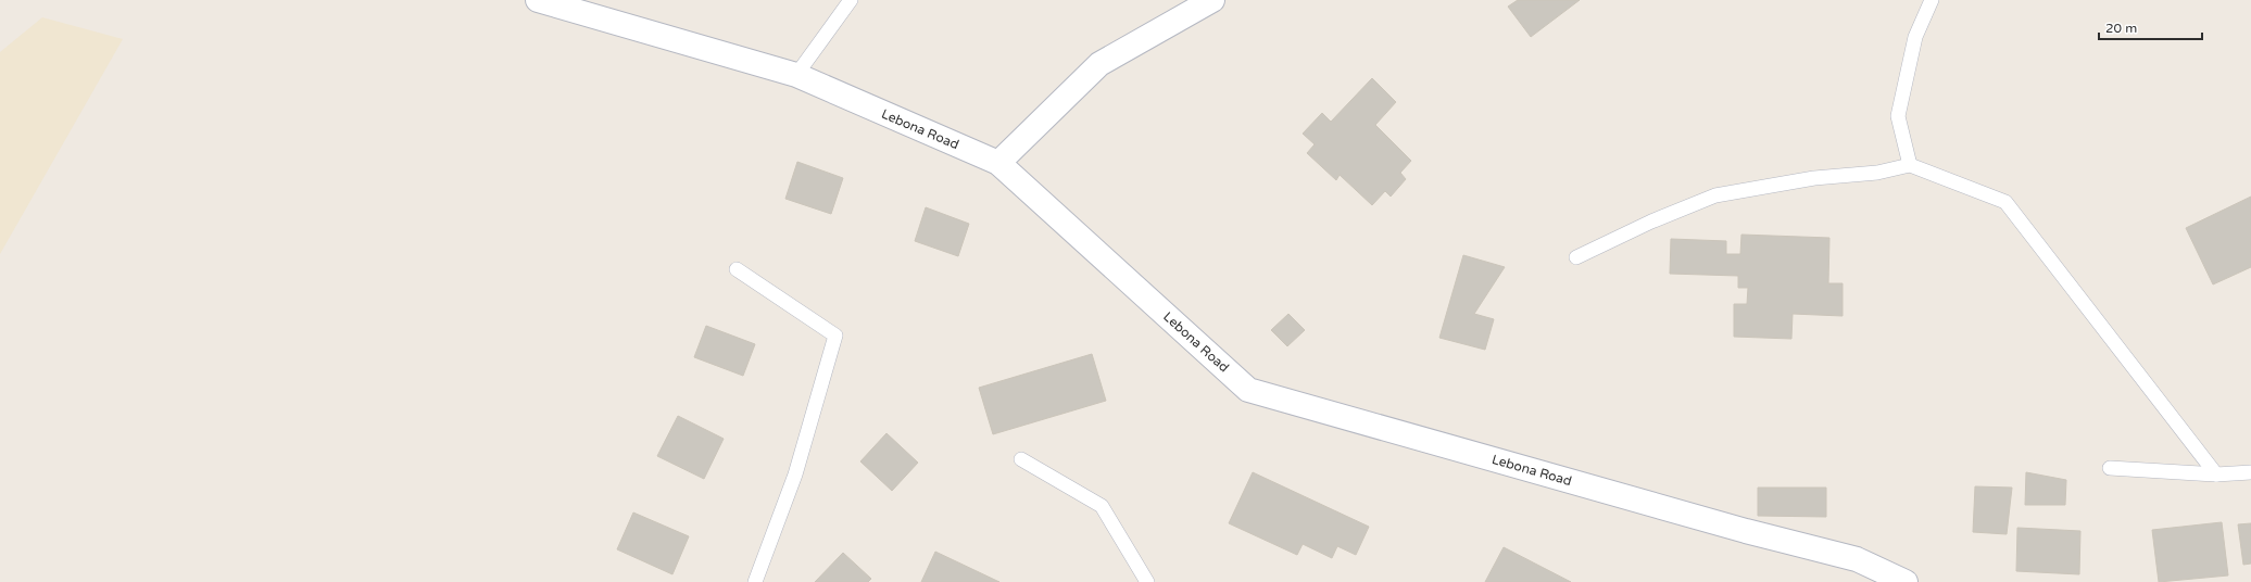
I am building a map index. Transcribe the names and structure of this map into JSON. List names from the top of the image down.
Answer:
{
  "streets": {
    "street": ["Lebona Road"]
  },
  "scale_bar": "20 m"
}
